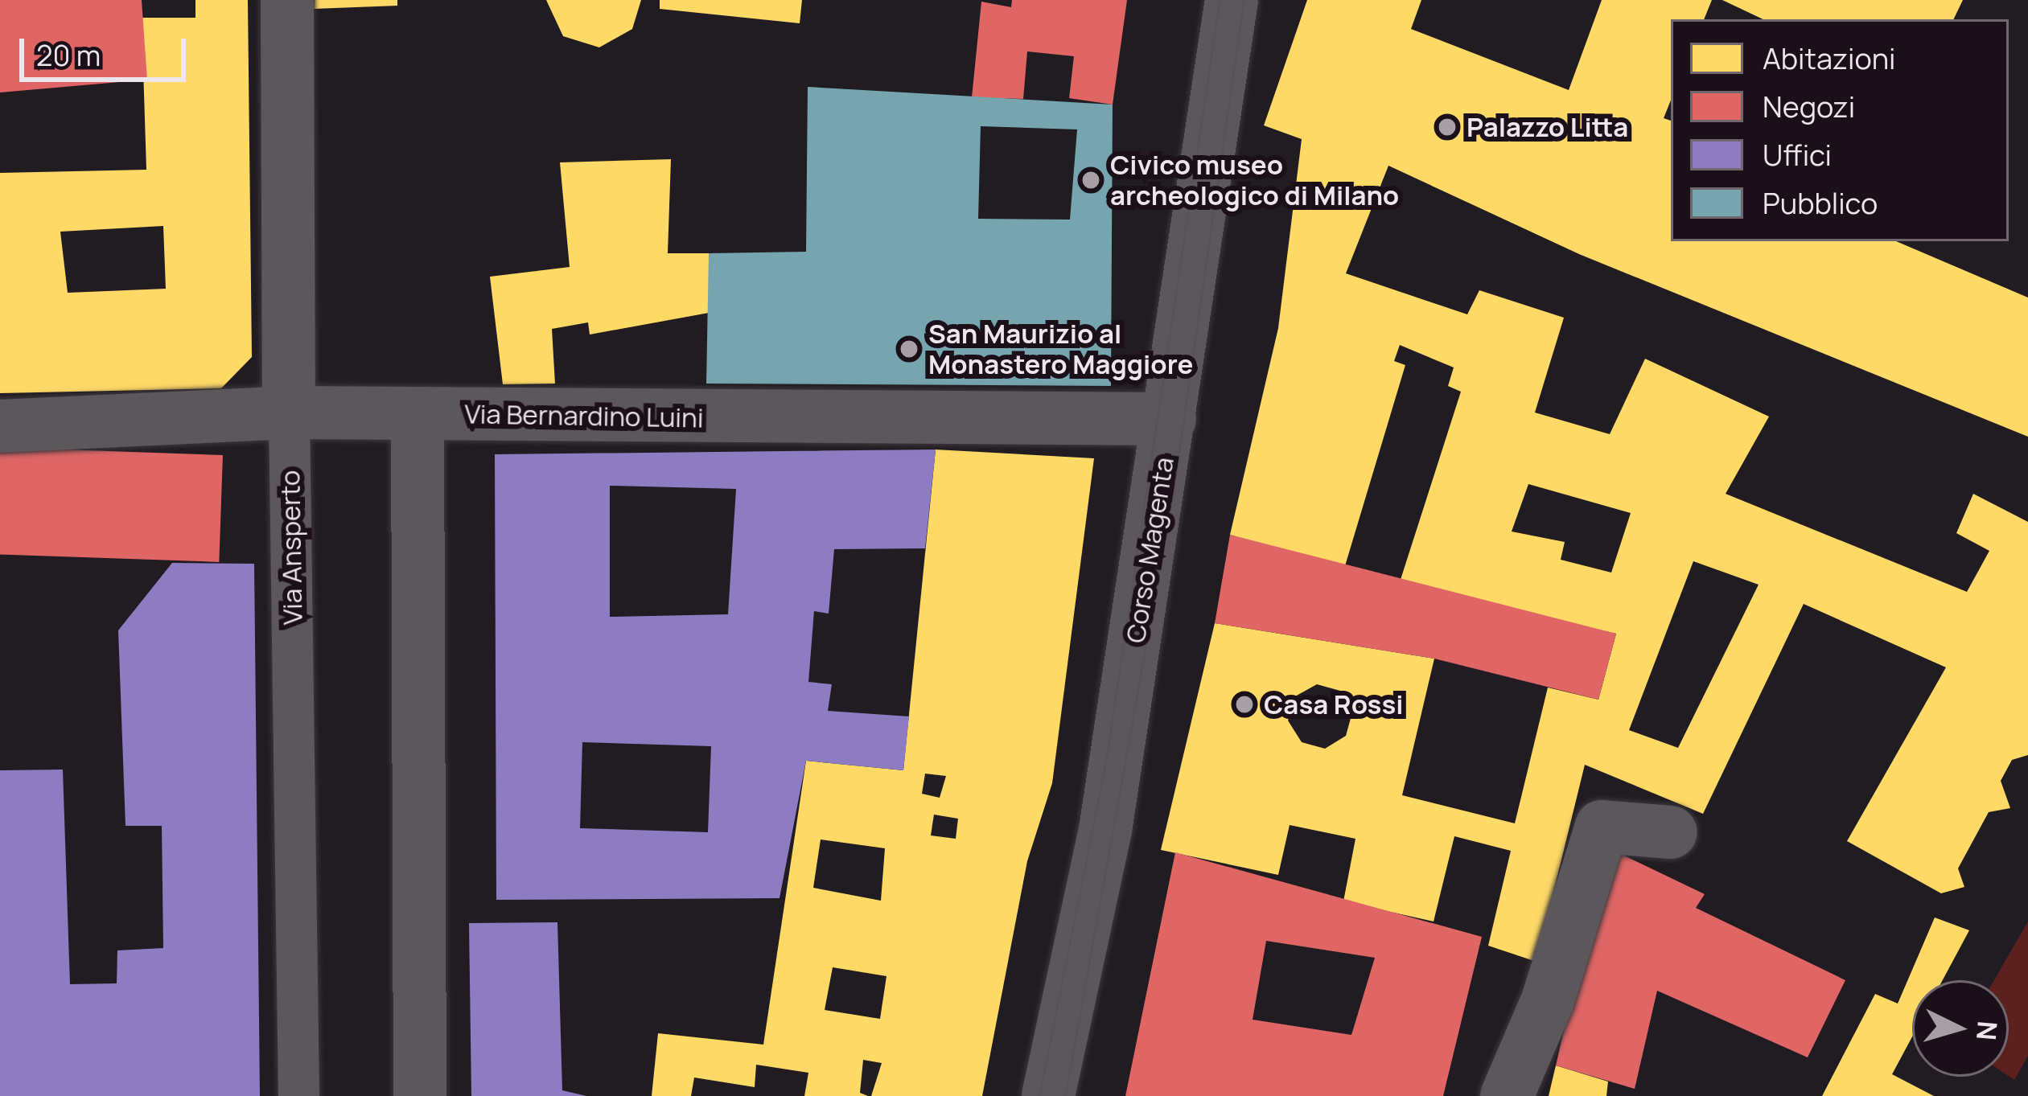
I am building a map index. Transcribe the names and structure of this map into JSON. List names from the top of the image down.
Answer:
{
  "streets": {
    "street": ["Via Bernardino Luini", "Via Ansperto", "Corso Magenta"]
  },
  "crossings": [
    ["Via Bernardino Luini", "Via Ansperto"],
    ["Via Bernardino Luini", "Corso Magenta"]
  ],
  "places": [
    "Palazzo Litta",
    "Civico museo archeologico di Milano",
    "San Maurizio al Monastero Maggiore",
    "Casa Rossi"
  ],
  "legend": [
    "Abitazioni",
    "Negozi",
    "Uffici",
    "Pubblico"
  ],
  "scale_bar": "20 m",
  "north": "right"
}
